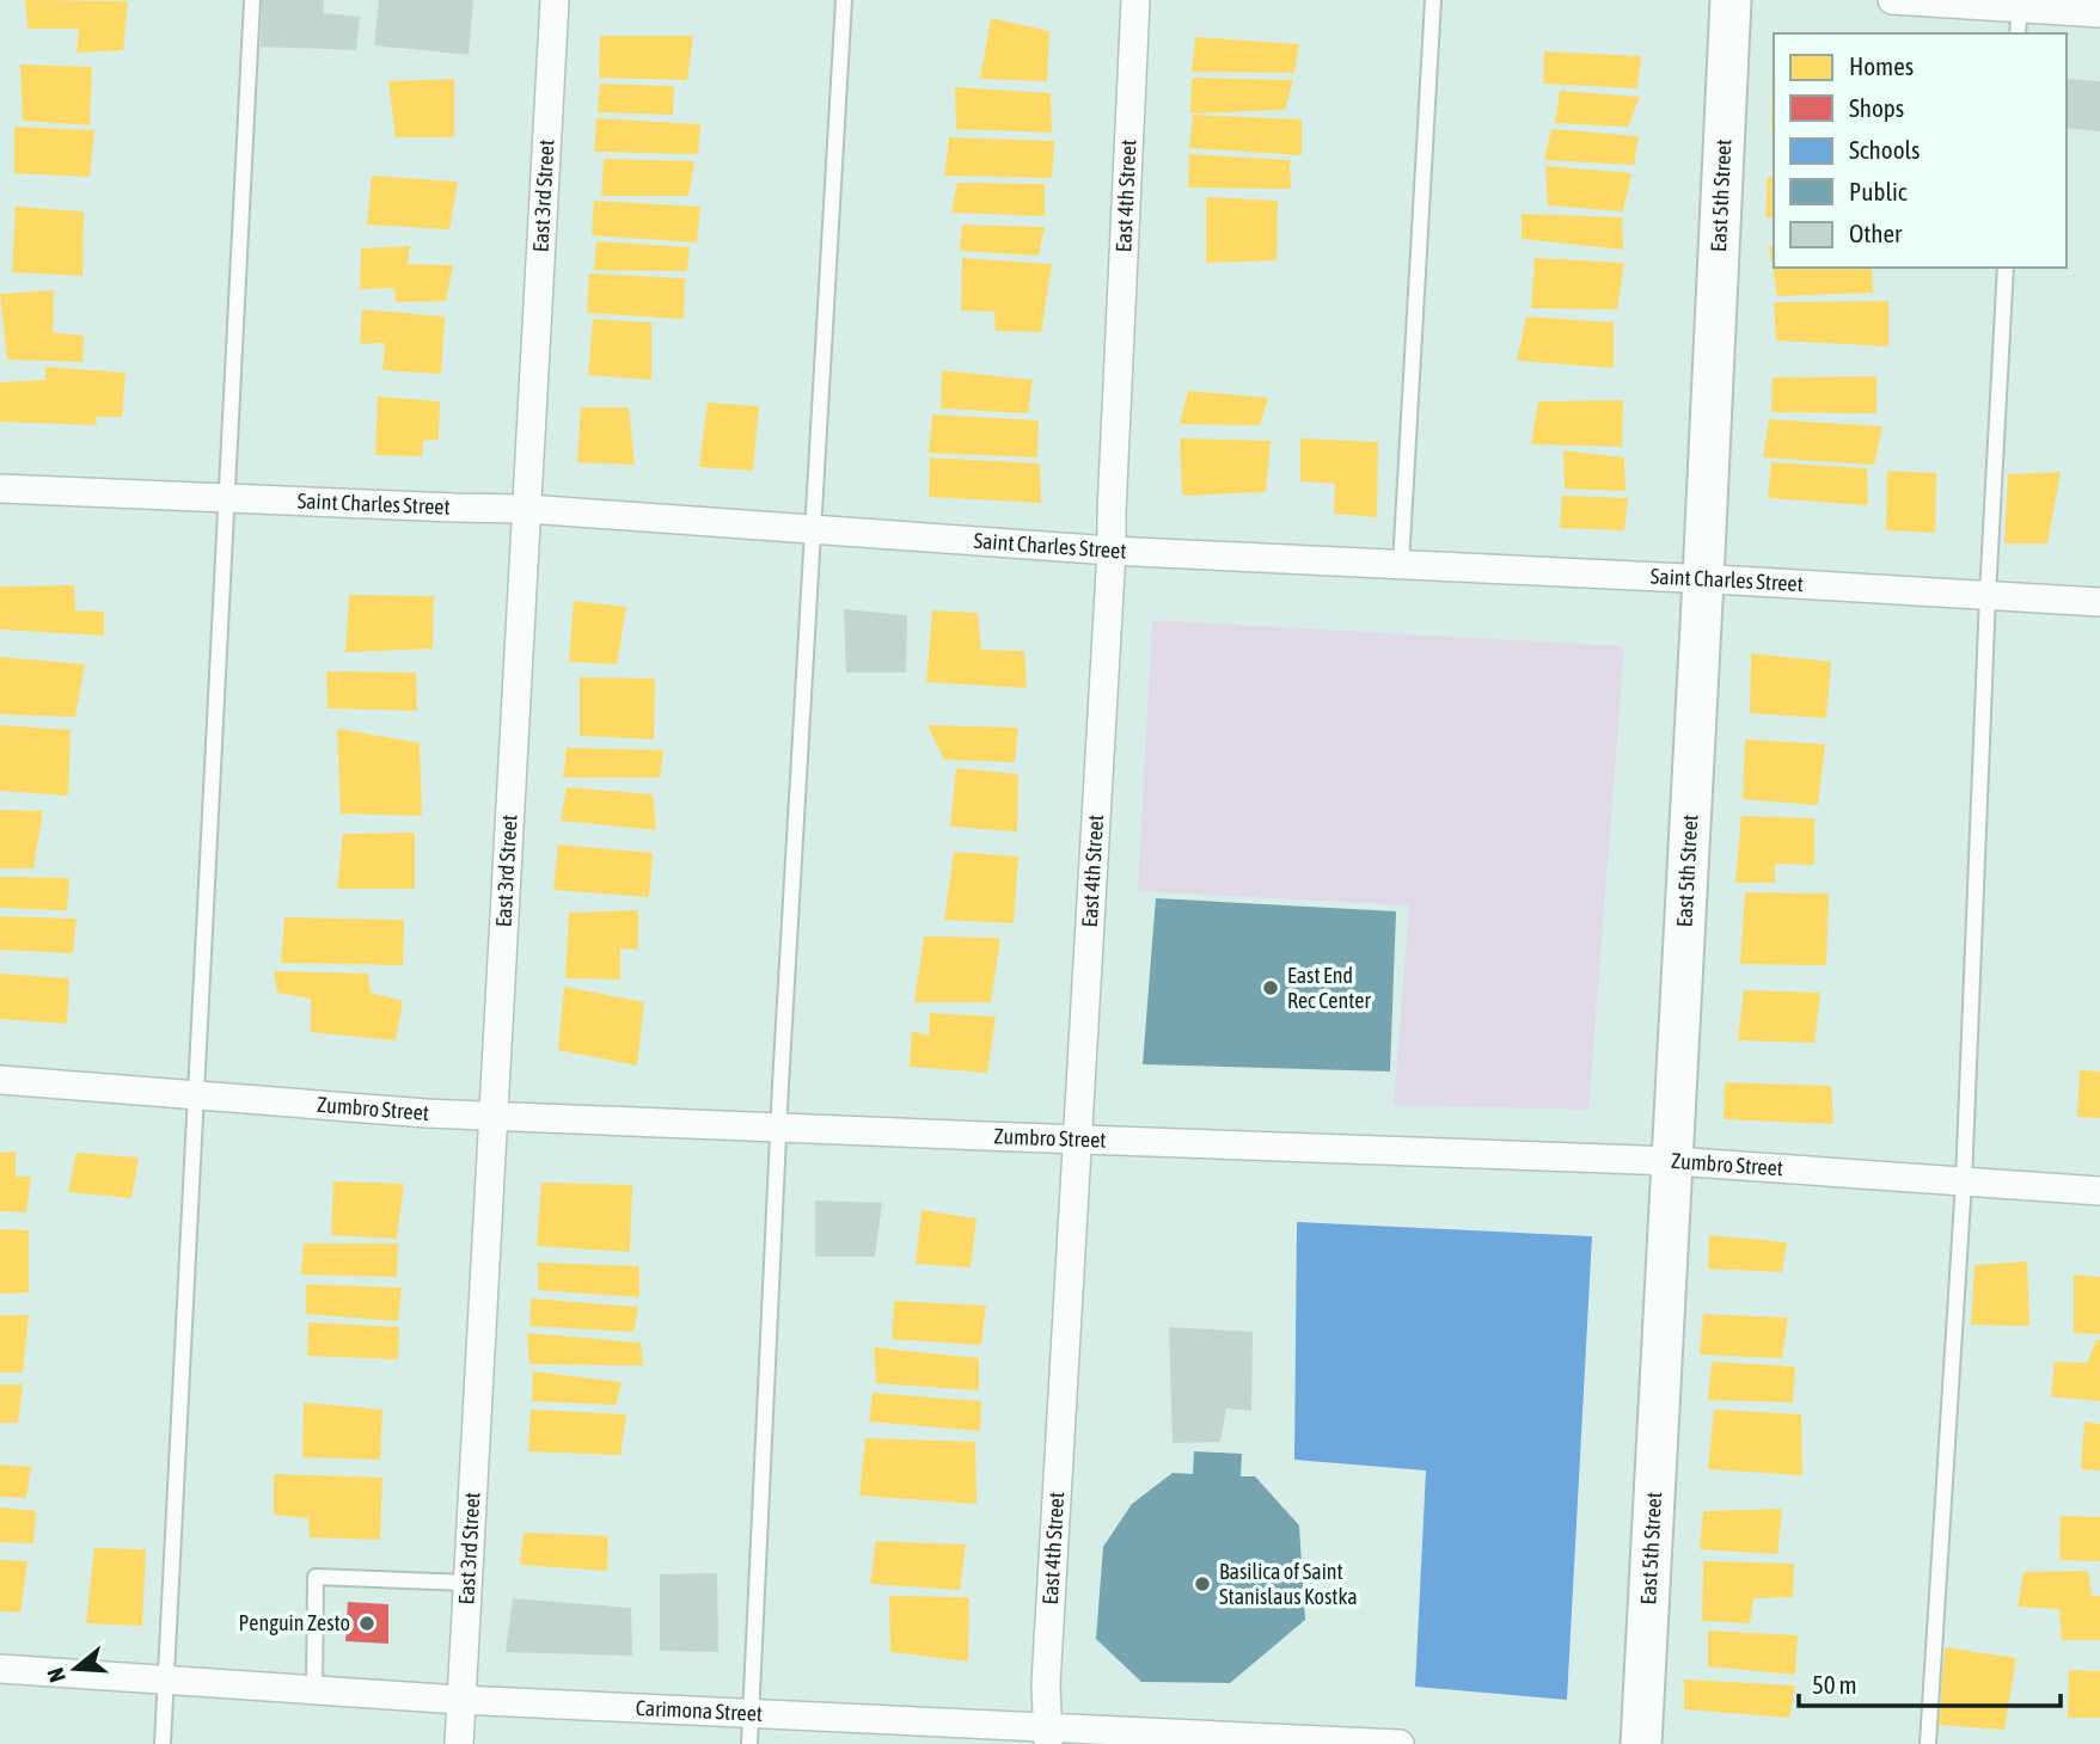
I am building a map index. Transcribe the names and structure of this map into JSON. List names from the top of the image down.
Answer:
{
  "streets": {
    "street": [
      "East 3rd Street",
      "East 4th Street",
      "East 5th Street",
      "Saint Charles Street",
      "Zumbro Street",
      "Carimona Street"
    ]
  },
  "crossings": [
    ["East 3rd Street", "Saint Charles Street"],
    ["East 3rd Street", "Zumbro Street"],
    ["East 3rd Street", "Carimona Street"],
    ["East 4th Street", "Saint Charles Street"],
    ["East 4th Street", "Zumbro Street"],
    ["East 4th Street", "Carimona Street"],
    ["East 5th Street", "Saint Charles Street"],
    ["East 5th Street", "Zumbro Street"]
  ],
  "places": ["East End Rec Center", "Basilica of Saint Stanislaus Kostka", "Penguin Zesto"],
  "legend": [
    "Homes",
    "Shops",
    "Schools",
    "Public",
    "Other"
  ],
  "scale_bar": "50 m",
  "north": "left"
}
